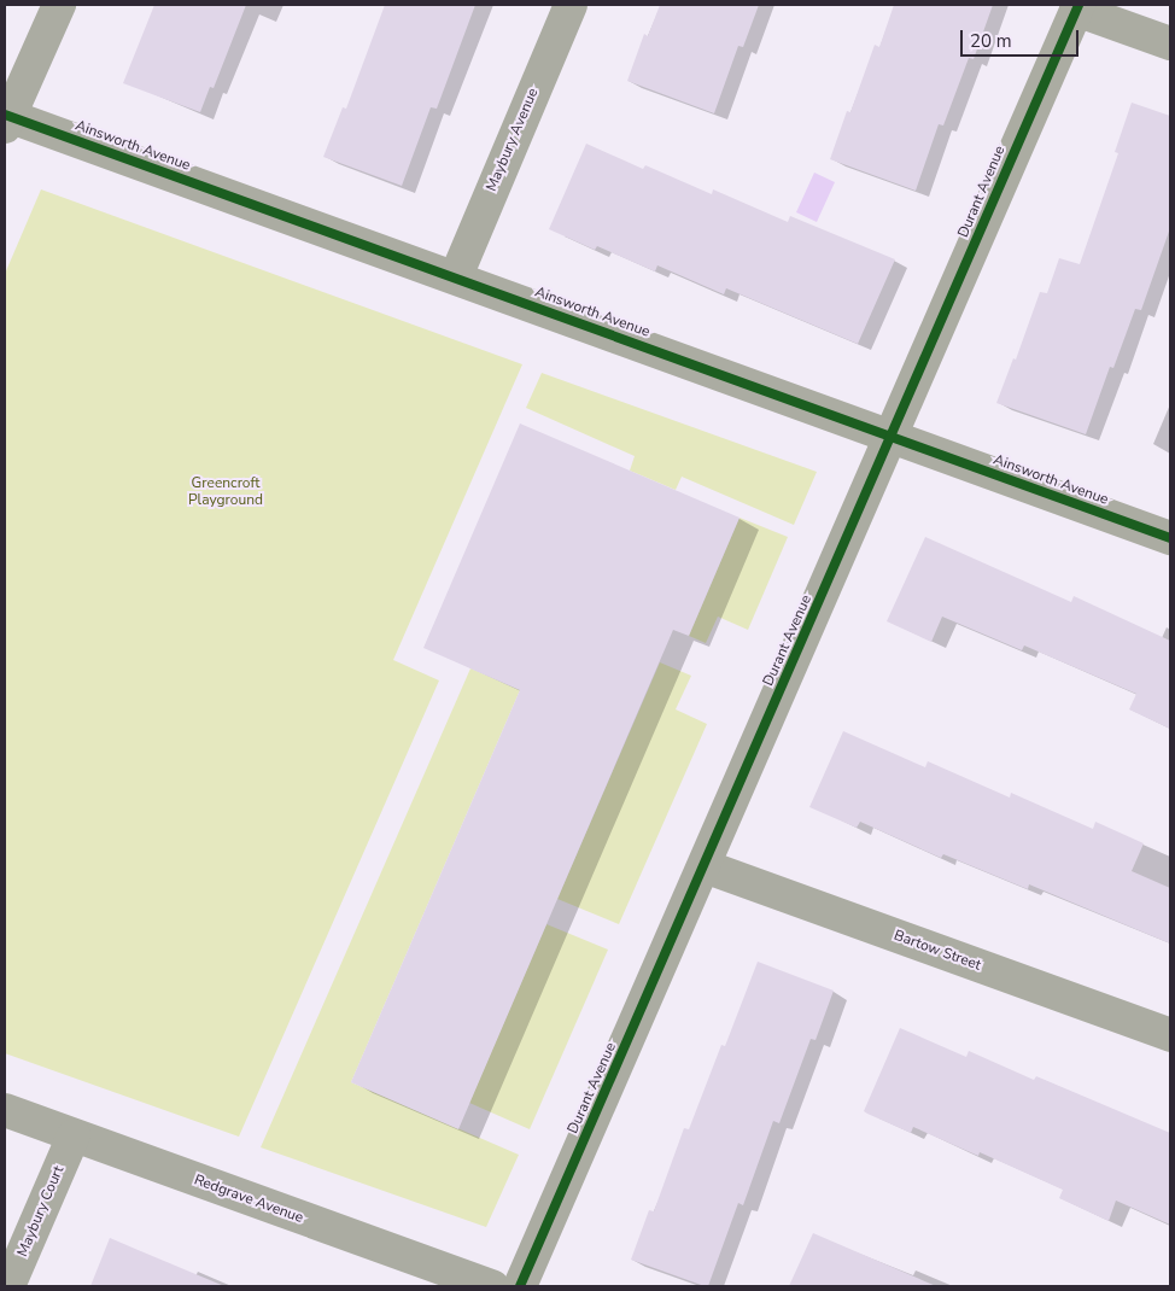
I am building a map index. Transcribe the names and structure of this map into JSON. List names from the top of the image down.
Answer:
{
  "streets": {
    "street": [
      "Maybury Avenue",
      "Ainsworth Avenue",
      "Durant Avenue",
      "Bartow Street",
      "Redgrave Avenue",
      "Maybury Court"
    ]
  },
  "crossings": [
    ["Maybury Avenue", "Ainsworth Avenue"],
    ["Ainsworth Avenue", "Durant Avenue"],
    ["Durant Avenue", "Bartow Street"],
    ["Redgrave Avenue", "Maybury Court"]
  ],
  "parks": ["Greencroft Playground"],
  "scale_bar": "20 m"
}
